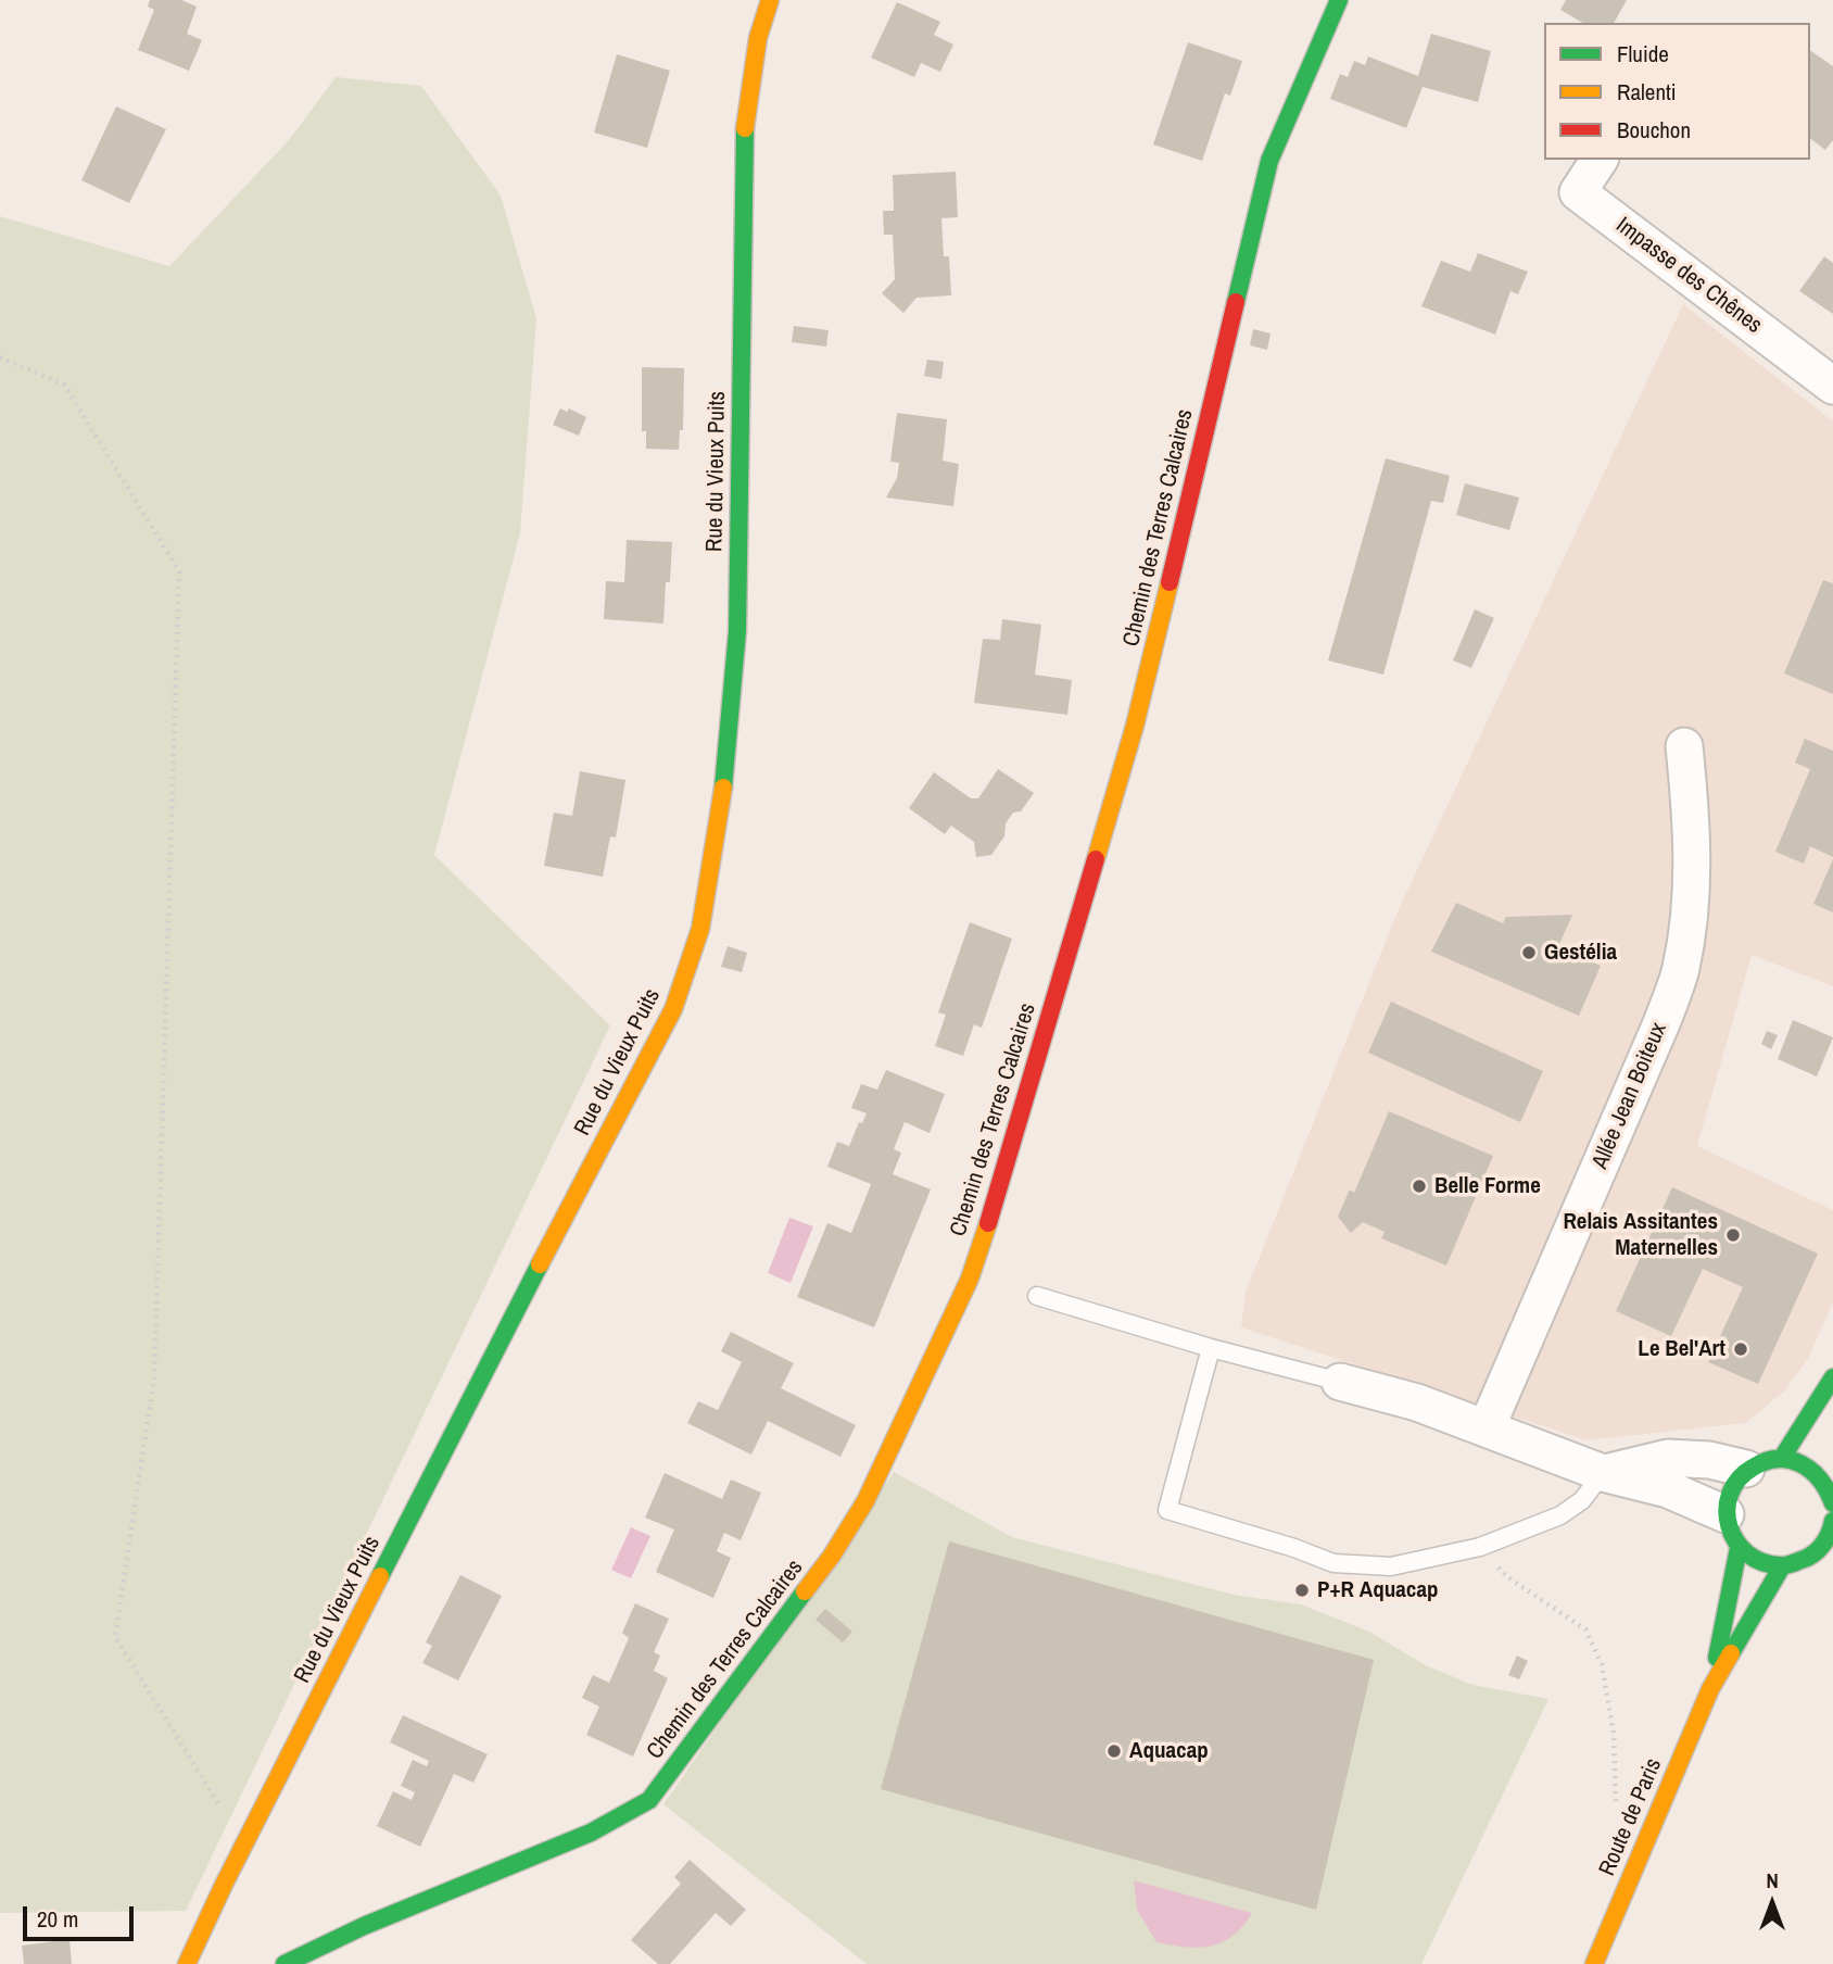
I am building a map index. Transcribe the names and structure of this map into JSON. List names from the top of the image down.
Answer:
{
  "streets": {
    "street": [
      "Impasse des Chênes",
      "Rue du Vieux Puits",
      "Chemin des Terres Calcaires",
      "Allée Jean Boiteux",
      "Route de Paris"
    ]
  },
  "places": [
    "Gestélia",
    "Belle Forme",
    "Relais Assitantes Maternelles",
    "Le Bel'Art",
    "P+R Aquacap",
    "Aquacap"
  ],
  "legend": ["Fluide", "Ralenti", "Bouchon"],
  "scale_bar": "20 m",
  "north": "top"
}
